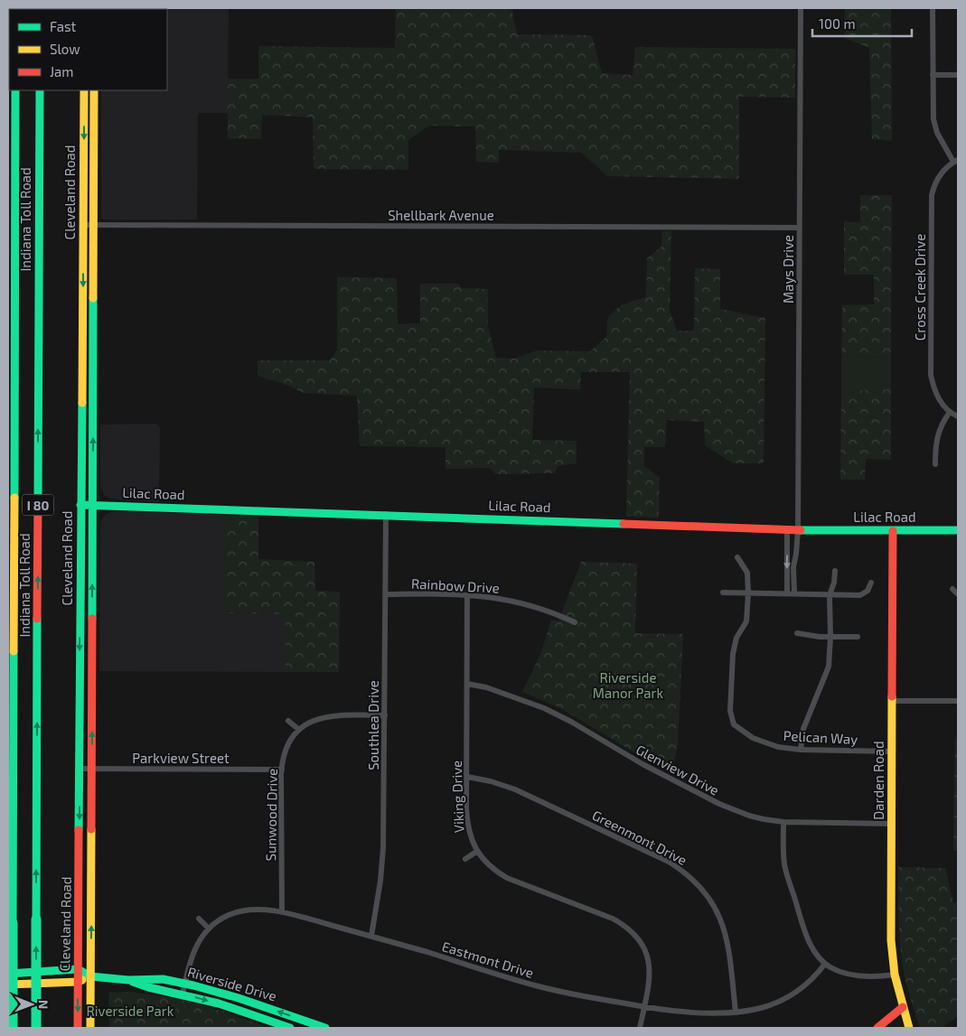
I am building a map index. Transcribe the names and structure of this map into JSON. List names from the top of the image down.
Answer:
{
  "streets": {
    "main road": [
      "Cleveland Road",
      "Indiana Toll Road",
      "Lilac Road",
      "I 80",
      "Darden Road",
      "Riverside Drive"
    ],
    "street": [
      "Shellbark Avenue",
      "Mays Drive",
      "Cross Creek Drive",
      "Rainbow Drive",
      "Southlea Drive",
      "Pelican Way",
      "Parkview Street",
      "Glenview Drive",
      "Viking Drive",
      "Sunwood Drive",
      "Greenmont Drive",
      "Eastmont Drive"
    ]
  },
  "crossings": [
    ["Cleveland Road", "Shellbark Avenue"],
    ["Cleveland Road", "Lilac Road"],
    ["Cleveland Road", "Parkview Street"],
    ["Cleveland Road", "Riverside Drive"],
    ["Shellbark Avenue", "Mays Drive"],
    ["Mays Drive", "Lilac Road"],
    ["Lilac Road", "Southlea Drive"],
    ["Lilac Road", "Darden Road"],
    ["Rainbow Drive", "Southlea Drive"],
    ["Rainbow Drive", "Viking Drive"],
    ["Southlea Drive", "Sunwood Drive"],
    ["Southlea Drive", "Eastmont Drive"],
    ["Pelican Way", "Darden Road"],
    ["Parkview Street", "Sunwood Drive"],
    ["Glenview Drive", "Darden Road"],
    ["Glenview Drive", "Viking Drive"],
    ["Viking Drive", "Greenmont Drive"],
    ["Viking Drive", "Eastmont Drive"],
    ["Sunwood Drive", "Eastmont Drive"],
    ["Greenmont Drive", "Eastmont Drive"],
    ["Eastmont Drive", "Riverside Drive"]
  ],
  "parks": ["Riverside Manor Park", "Riverside Park"],
  "legend": ["Fast", "Slow", "Jam"],
  "scale_bar": "100 m",
  "north": "right"
}
